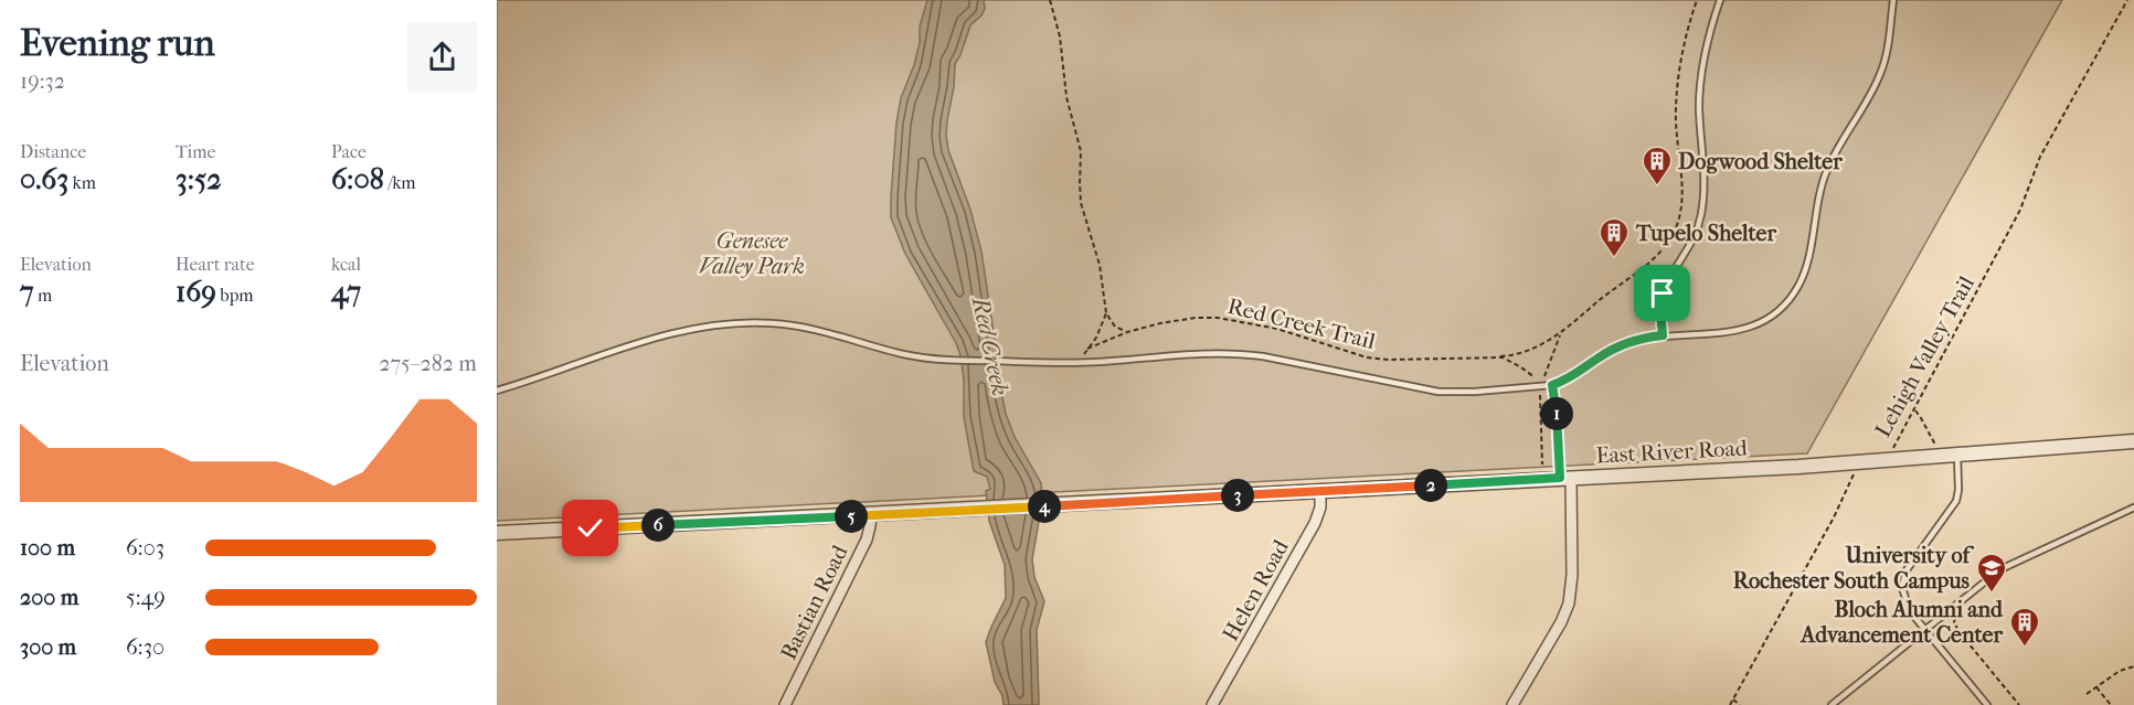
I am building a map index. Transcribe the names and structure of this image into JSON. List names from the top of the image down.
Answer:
{
  "streets": {
    "street": ["East River Road", "Helen Road", "Bastian Road"],
    "path": ["Red Creek Trail", "Lehigh Valley Trail"]
  },
  "crossings": [
    ["East River Road", "Helen Road"],
    ["East River Road", "Bastian Road"]
  ],
  "water": ["Red Creek"],
  "parks": ["Genesee Valley Park"],
  "places": {
    "building": ["Dogwood Shelter", "Tupelo Shelter", "Bloch Alumni and Advancement Center"],
    "school or university": ["University of Rochester South Campus"]
  },
  "page": {
    "heading": ["Evening run", "19:32"],
    "stats": [
      ["Distance", "0.63 km"],
      ["Time", "3:52"],
      ["Pace", "6:08 /km"],
      ["Elevation", "7 m"],
      ["Heart rate", "169 bpm"],
      ["kcal", "47"]
    ],
    "chart": ["Elevation", "275–282 m"],
    "pins": [
      "1",
      "2",
      "3",
      "4",
      "5",
      "6"
    ],
    "list": [
      {
        "name": "100 m",
        "note": "6:03"
      },
      {
        "name": "200 m",
        "note": "5:49"
      },
      {
        "name": "300 m",
        "note": "6:30"
      }
    ]
  }
}
